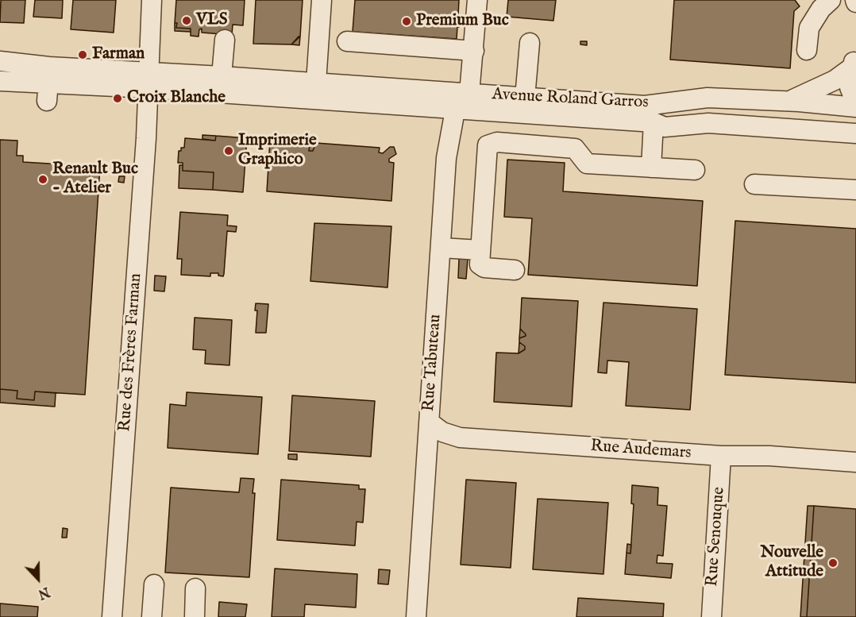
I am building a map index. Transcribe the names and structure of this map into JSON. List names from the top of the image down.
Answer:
{
  "streets": {
    "street": [
      "Avenue Roland Garros",
      "Rue des Frères Farman",
      "Rue Tabuteau",
      "Rue Audemars",
      "Rue Senouque"
    ]
  },
  "crossings": [
    ["Avenue Roland Garros", "Rue des Frères Farman"],
    ["Avenue Roland Garros", "Rue Tabuteau"],
    ["Rue Tabuteau", "Rue Audemars"],
    ["Rue Audemars", "Rue Senouque"]
  ],
  "places": [
    "VLS",
    "Premium Buc",
    "Farman",
    "Croix Blanche",
    "Imprimerie Graphico",
    "Renault Buc - Atelier",
    "Nouvelle Attitude"
  ],
  "north": "bottom"
}
